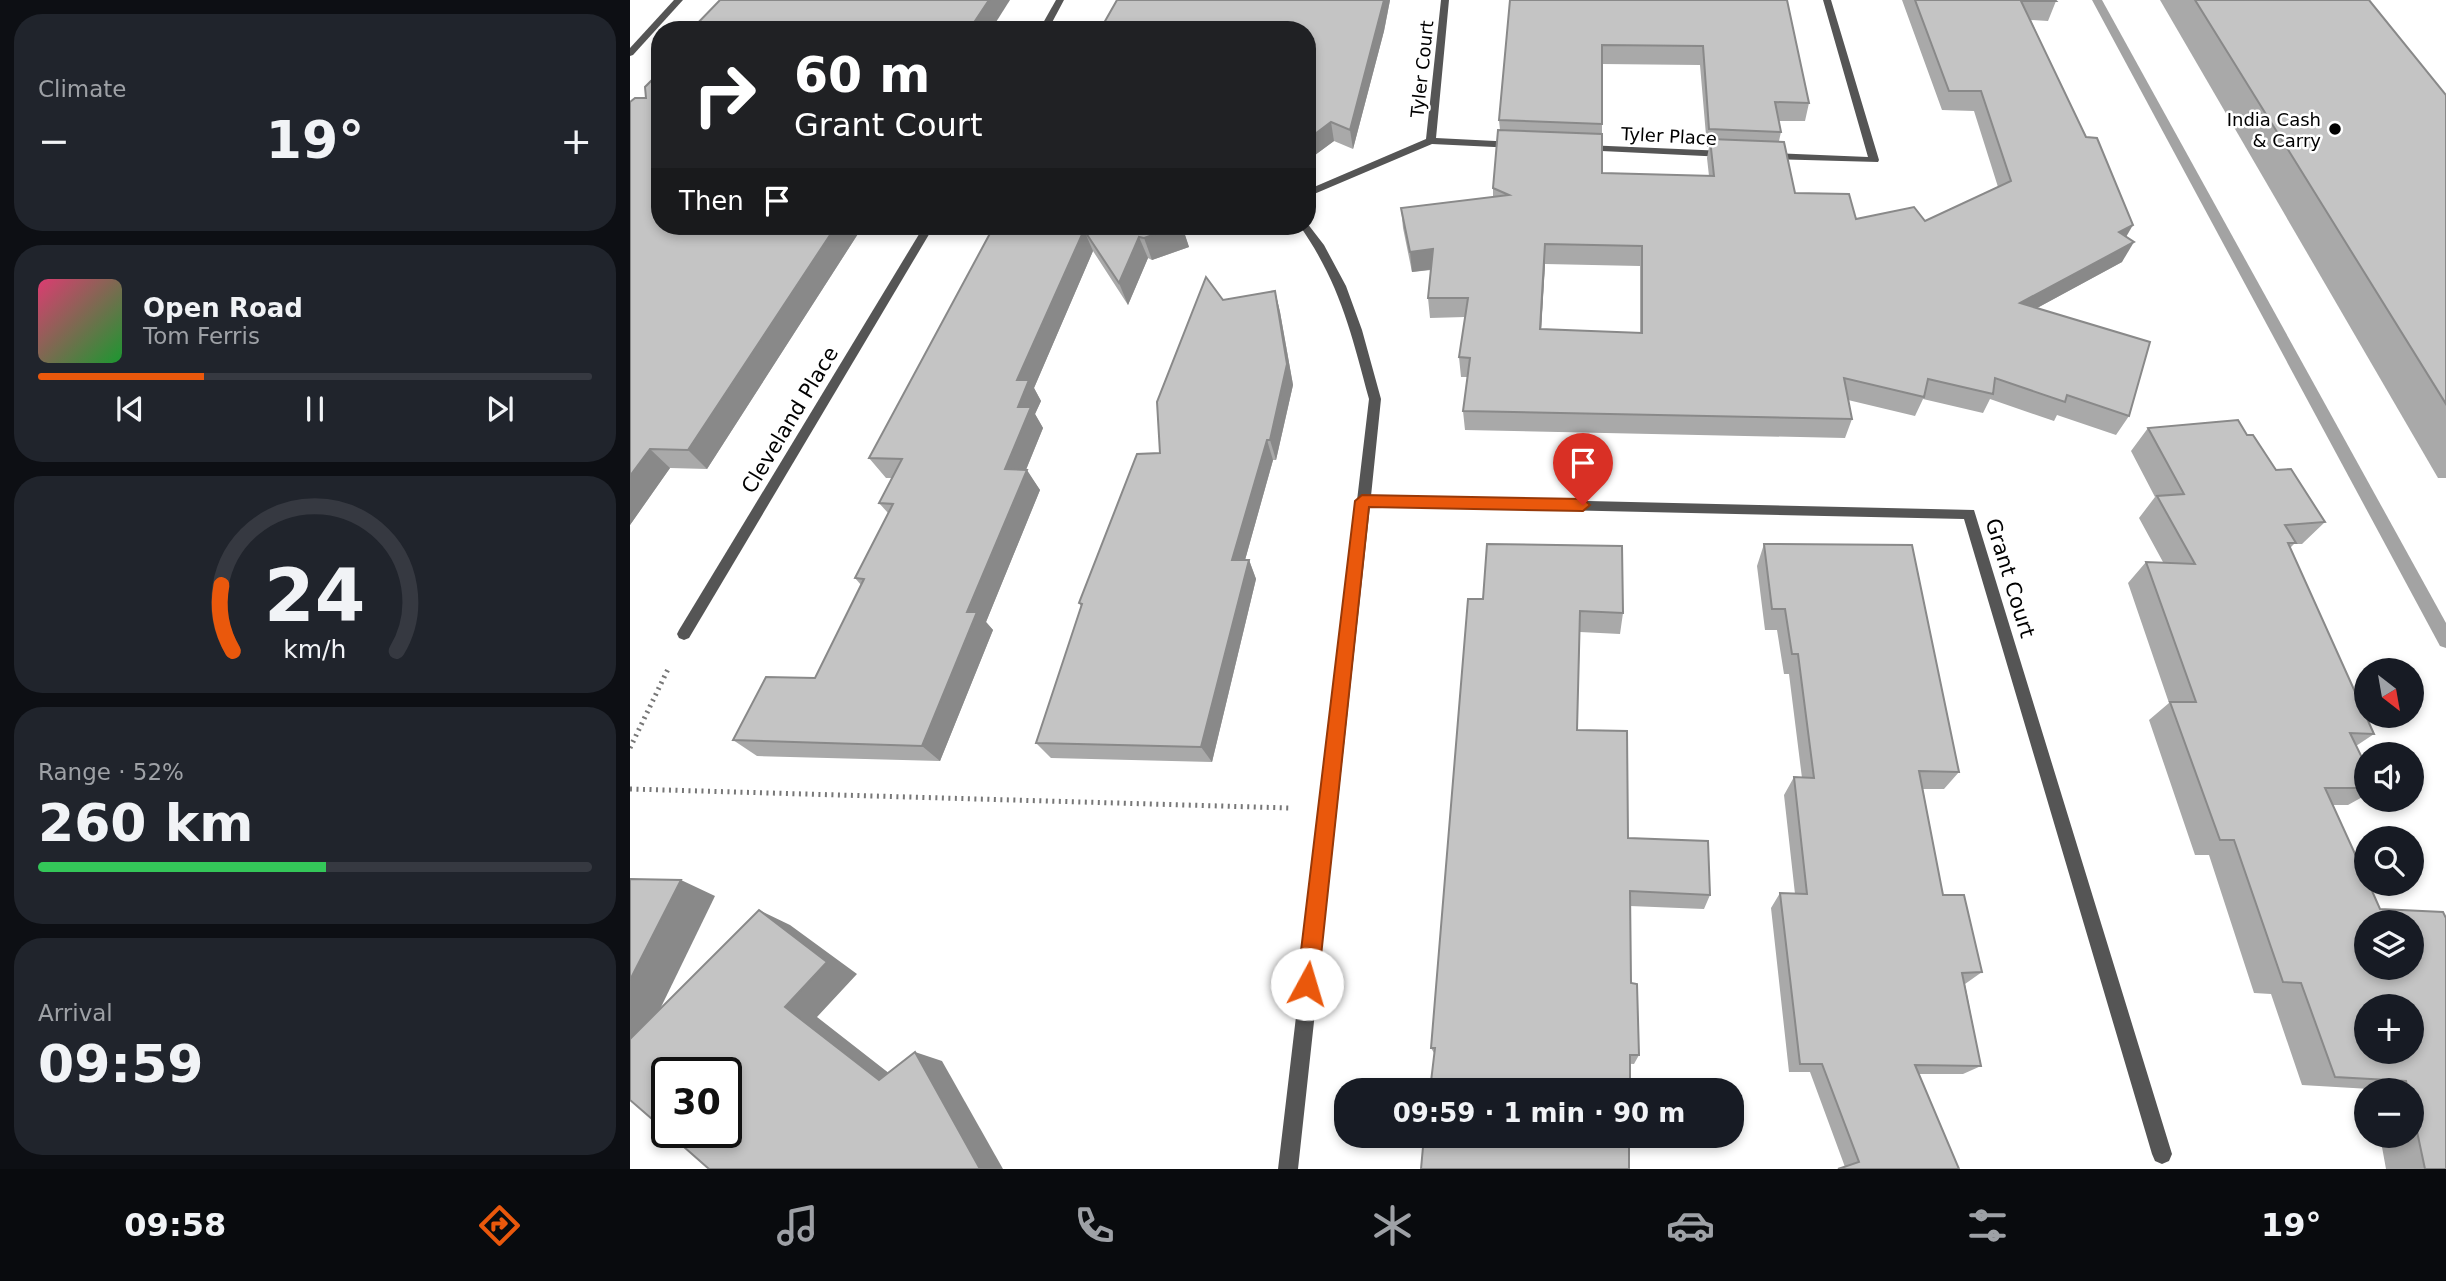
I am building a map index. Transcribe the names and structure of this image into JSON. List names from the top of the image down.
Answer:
{
  "streets": {
    "street": [
      "Tyler Court",
      "Tyler Place",
      "Cleveland Place",
      "Grant Court"
    ]
  },
  "places": ["India Cash & Carry"],
  "north": "bottom right",
  "page": {
    "tile": [
      "Climate",
      ["Range · 52%", "260 km"],
      ["Arrival", "09:59"]
    ],
    "turn": ["60 m", "Grant Court"],
    "heat": ["−", "19°", "+"],
    "then": "Then",
    "song": ["Open Road", "Tom Ferris"],
    "map_buttons": ["+", "−"],
    "limit": "30",
    "trip": "09:59 · 1 min · 90 m",
    "tabs": ["09:58", "19°"],
    "gauge": ["24", "km/h"]
  }
}
